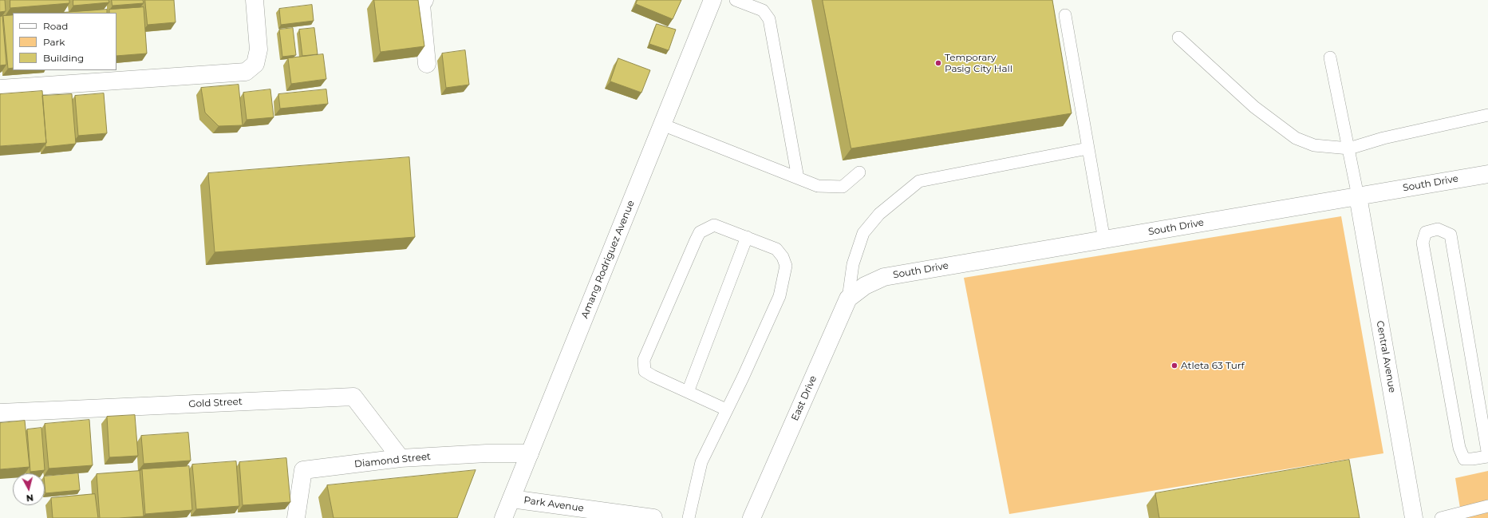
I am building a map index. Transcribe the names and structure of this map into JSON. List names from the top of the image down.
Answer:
{
  "streets": {
    "street": [
      "South Drive",
      "Amang Rodriguez Avenue",
      "Central Avenue",
      "East Drive",
      "Gold Street",
      "Diamond Street",
      "Park Avenue"
    ]
  },
  "crossings": [
    ["South Drive", "Central Avenue"],
    ["South Drive", "East Drive"],
    ["Amang Rodriguez Avenue", "Diamond Street"],
    ["Amang Rodriguez Avenue", "Park Avenue"],
    ["Gold Street", "Diamond Street"]
  ],
  "places": ["Temporary Pasig City Hall", "Atleta 63 Turf"],
  "legend": ["Road", "Park", "Building"],
  "north": "bottom"
}
